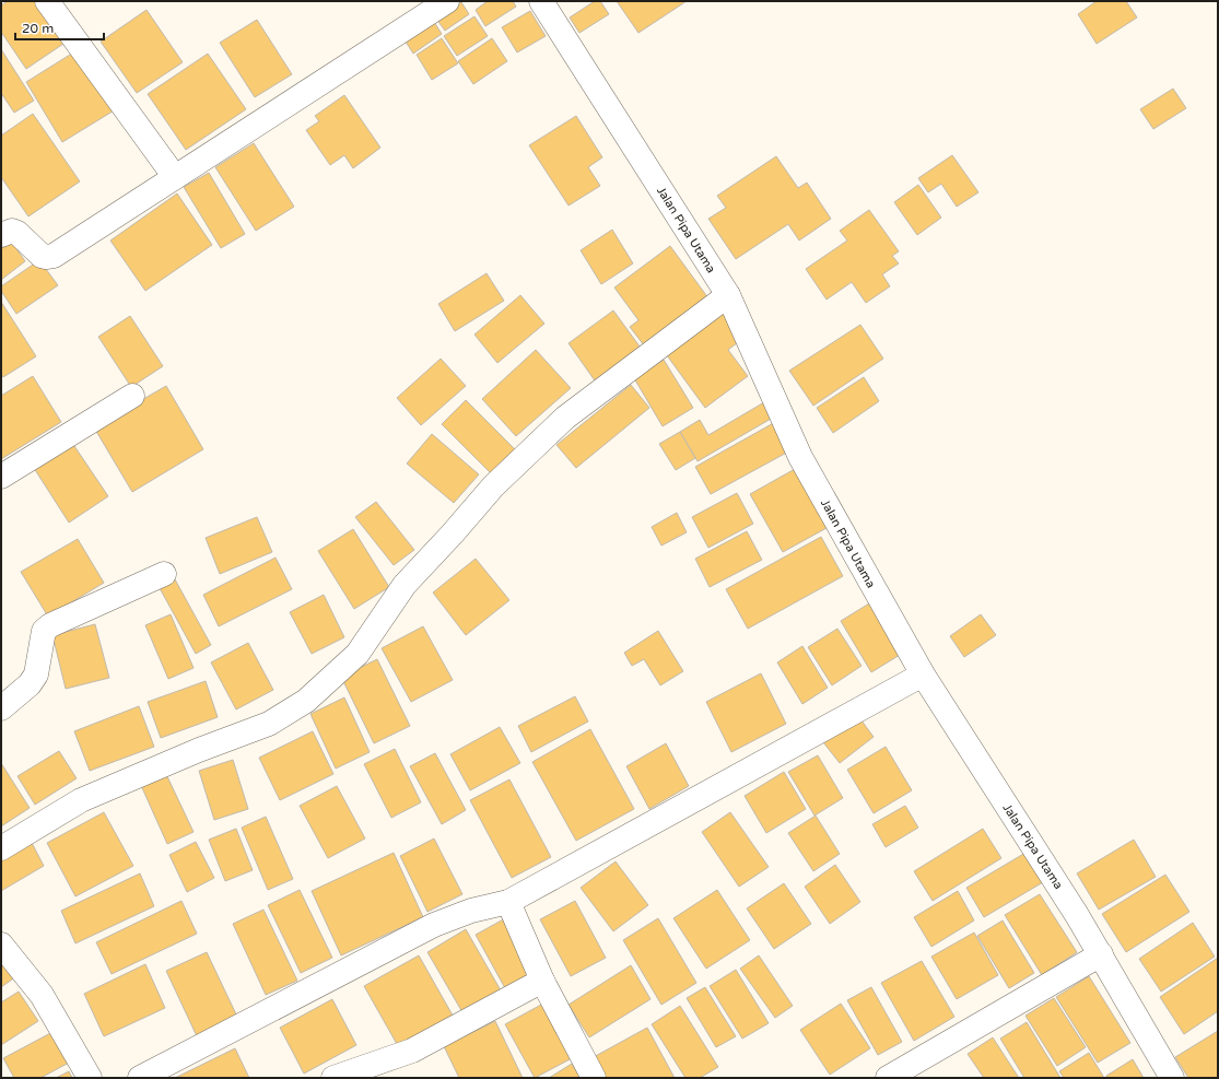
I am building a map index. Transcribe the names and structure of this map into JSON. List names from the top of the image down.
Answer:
{
  "streets": {
    "street": ["Jalan Pipa Utama"]
  },
  "scale_bar": "20 m"
}
